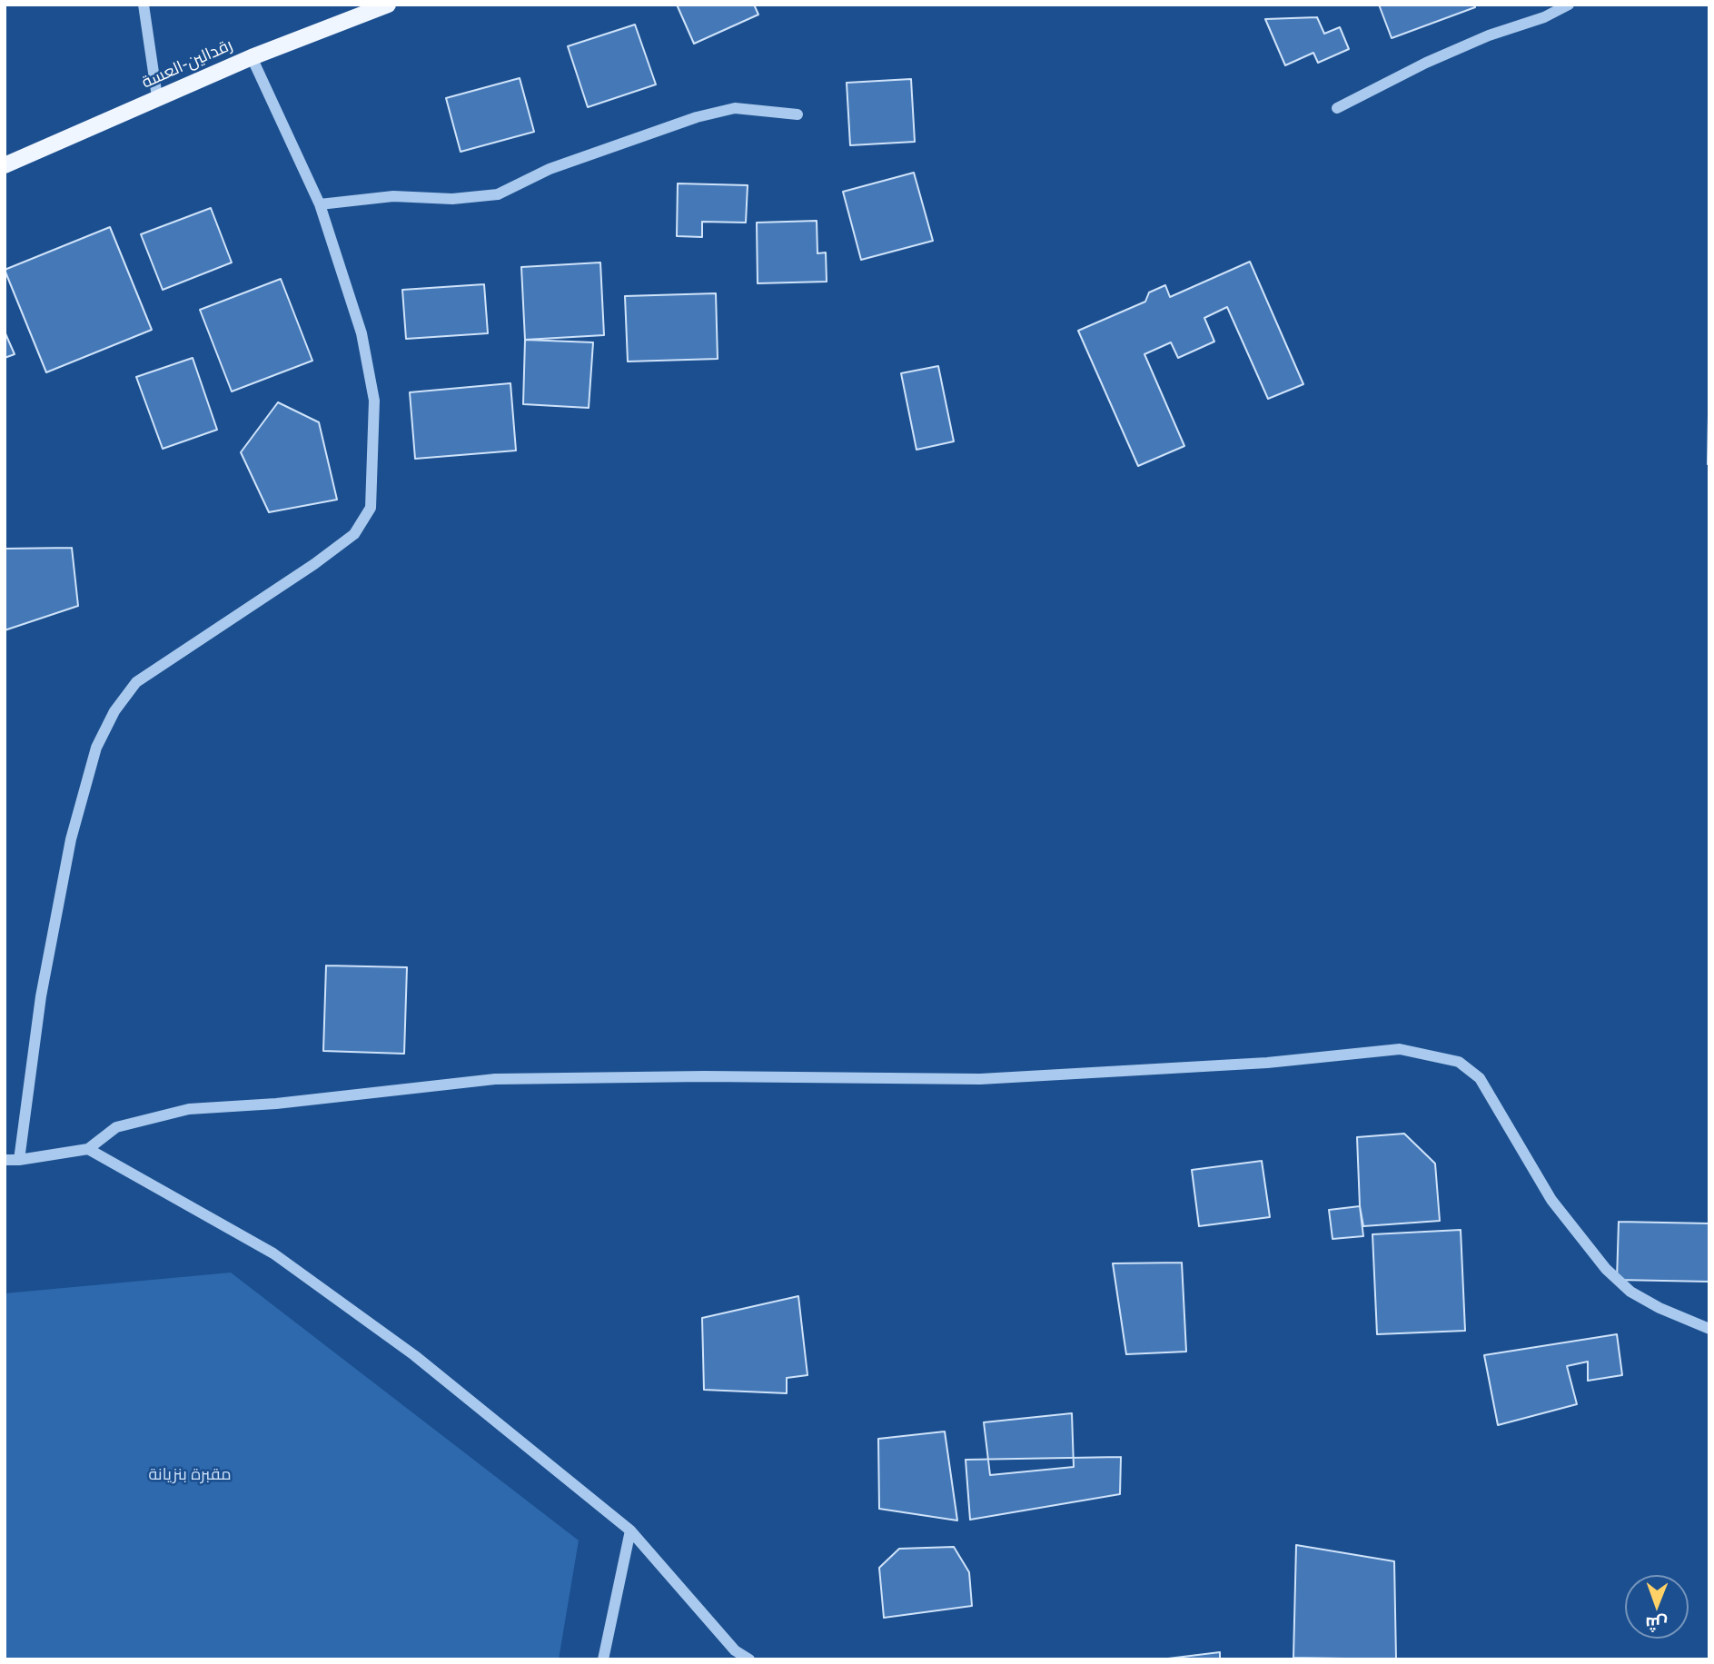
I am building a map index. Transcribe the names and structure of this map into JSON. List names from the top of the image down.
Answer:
{
  "streets": {
    "main road": ["رقدالين-العسة"]
  },
  "parks": ["مقبرة بنزيانة"],
  "north": "bottom"
}
